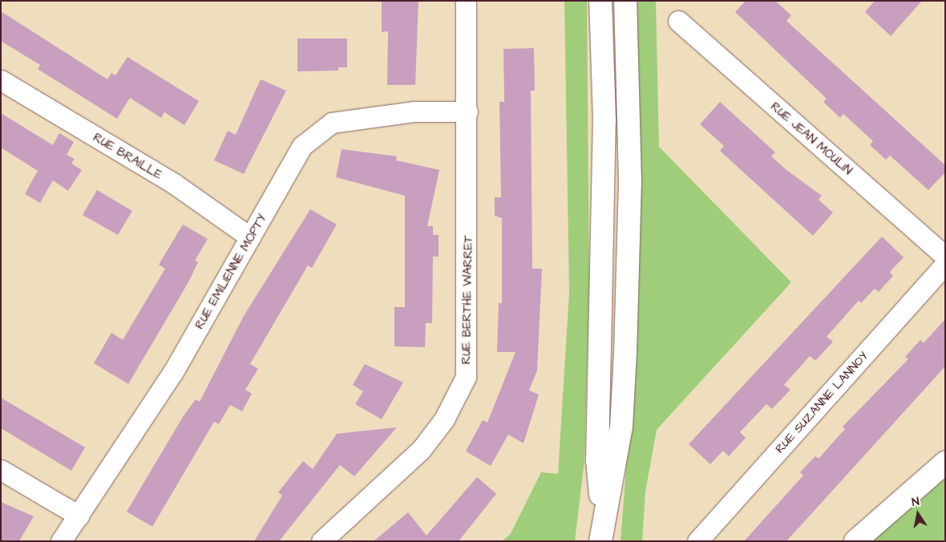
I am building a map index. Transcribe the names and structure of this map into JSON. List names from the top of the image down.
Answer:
{
  "streets": {
    "street": [
      "RUE JEAN MOULIN",
      "RUE BRAILLE",
      "RUE EMILIENNE MOPTY",
      "RUE BERTHE WARRET",
      "RUE SUZANNE LANNOY"
    ]
  },
  "crossings": [
    ["RUE BRAILLE", "RUE EMILIENNE MOPTY"],
    ["RUE EMILIENNE MOPTY", "RUE BERTHE WARRET"]
  ],
  "north": "top"
}
